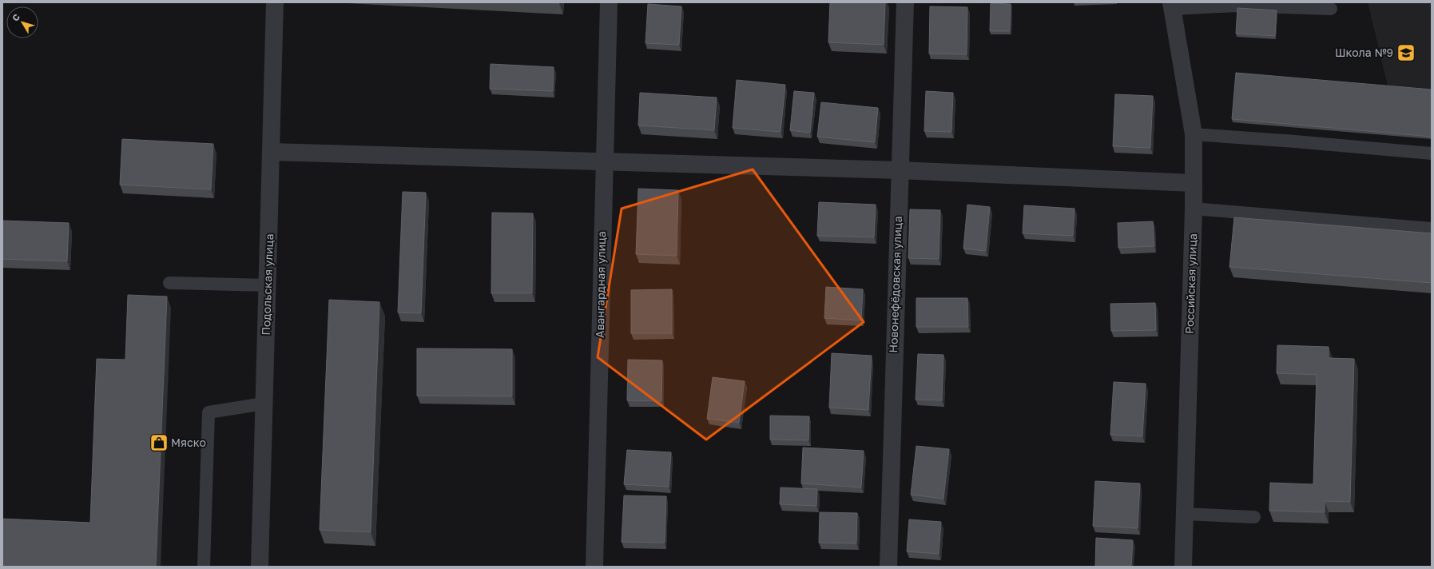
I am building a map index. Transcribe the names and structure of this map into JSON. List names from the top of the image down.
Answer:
{
  "streets": {
    "street": [
      "Российская улица",
      "Подольская улица",
      "Авангардная улица",
      "Новонефёдовская улица"
    ]
  },
  "places": {
    "school or university": ["Школа №9"],
    "shop": ["Мяско"]
  },
  "north": "top left"
}
